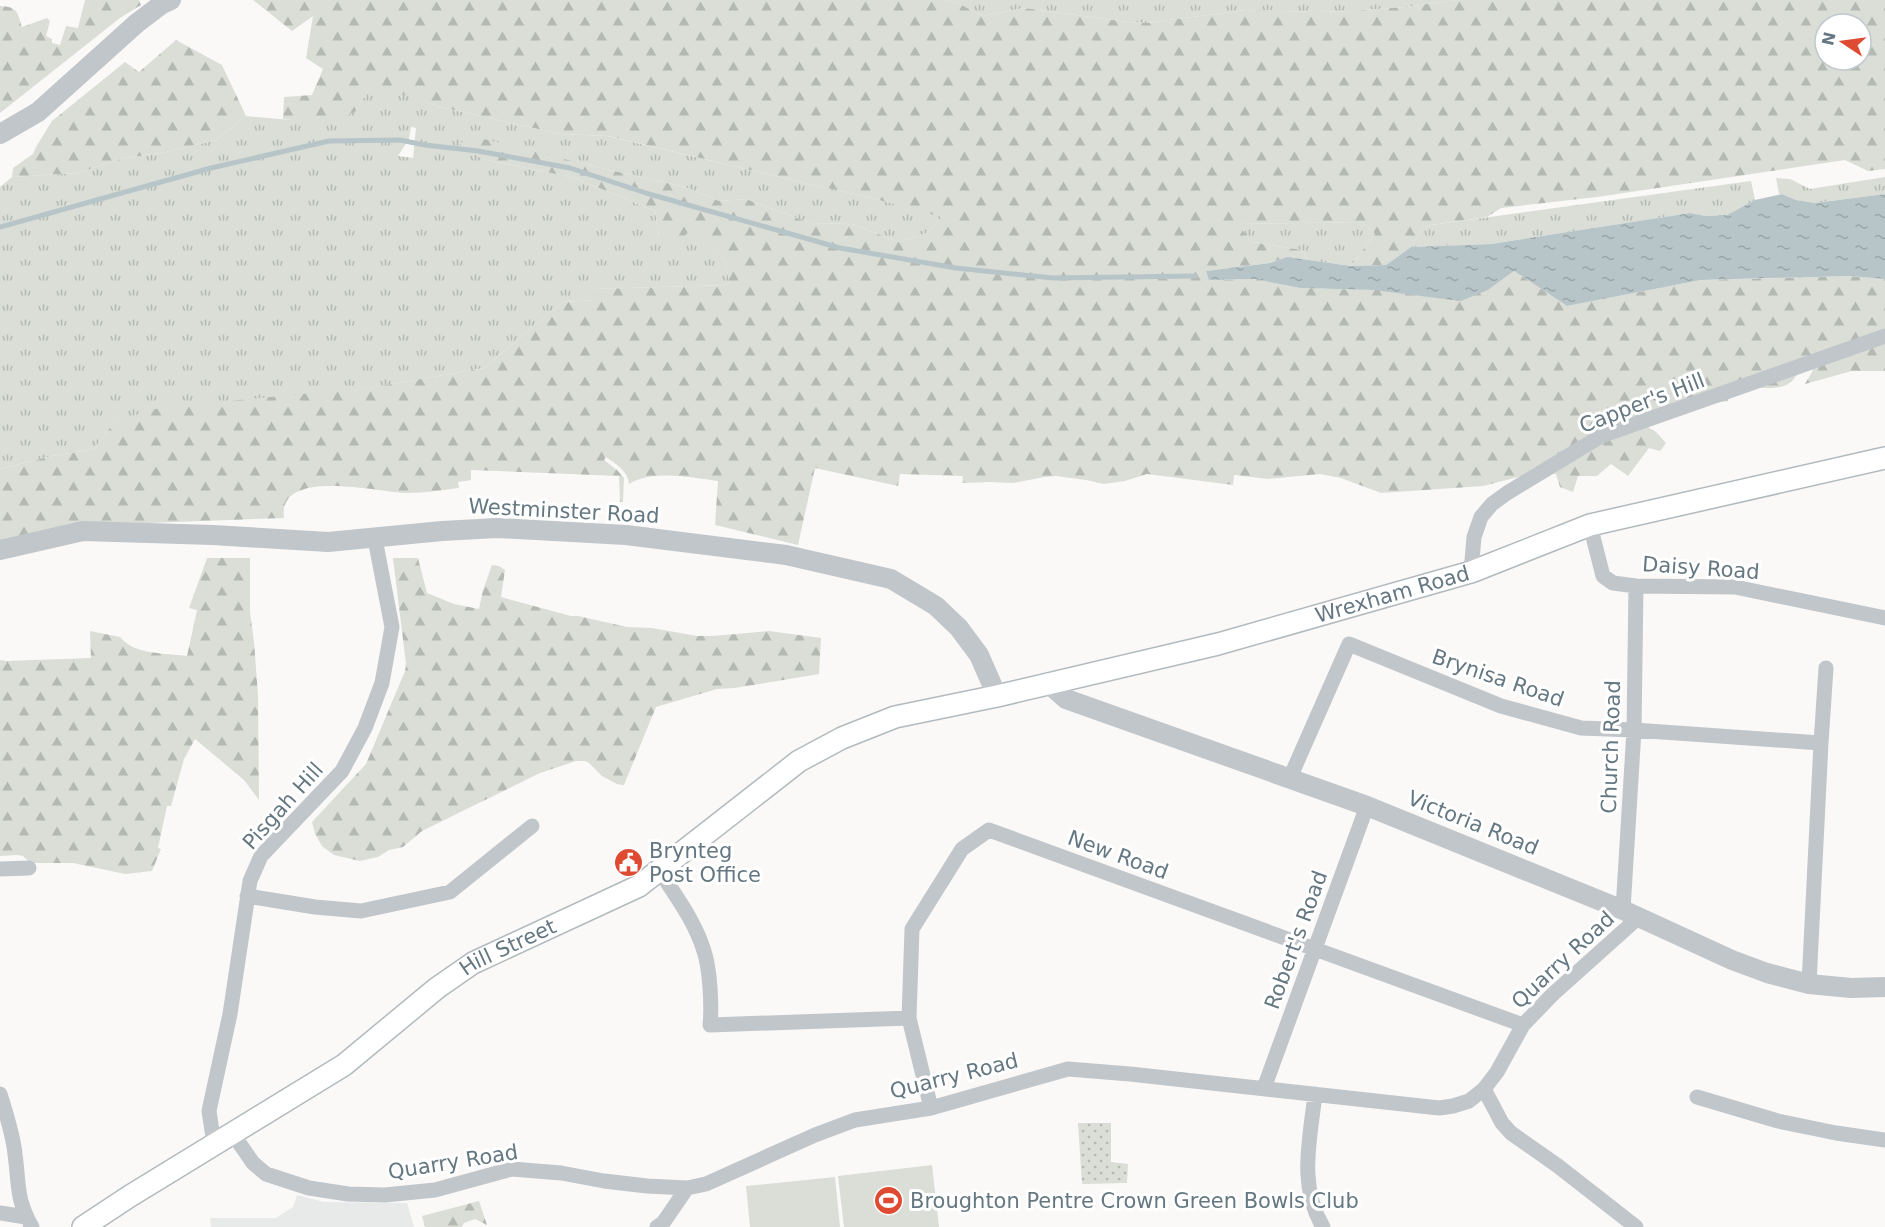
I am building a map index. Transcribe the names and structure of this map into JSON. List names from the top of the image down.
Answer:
{
  "streets": {
    "main road": ["Wrexham Road", "Hill Street"],
    "street": [
      "Capper's Hill",
      "Westminster Road",
      "Daisy Road",
      "Brynisa Road",
      "Church Road",
      "Pisgah Hill",
      "Victoria Road",
      "New Road",
      "Robert's Road",
      "Quarry Road"
    ]
  },
  "crossings": [
    ["Capper's Hill", "Wrexham Road"],
    ["Westminster Road", "Wrexham Road"],
    ["Westminster Road", "Pisgah Hill"],
    ["Daisy Road", "Wrexham Road"],
    ["Daisy Road", "Church Road"],
    ["Wrexham Road", "Victoria Road"],
    ["Wrexham Road", "Hill Street"],
    ["Brynisa Road", "Church Road"],
    ["Brynisa Road", "Victoria Road"],
    ["Church Road", "Victoria Road"],
    ["Church Road", "Quarry Road"],
    ["Pisgah Hill", "Hill Street"],
    ["Victoria Road", "Robert's Road"],
    ["Victoria Road", "Quarry Road"],
    ["New Road", "Robert's Road"],
    ["New Road", "Quarry Road"],
    ["Robert's Road", "Quarry Road"],
    ["Hill Street", "Quarry Road"]
  ],
  "places": {
    "public building": ["Brynteg Post Office"],
    "sports": ["Broughton Pentre Crown Green Bowls Club"]
  },
  "north": "left"
}
